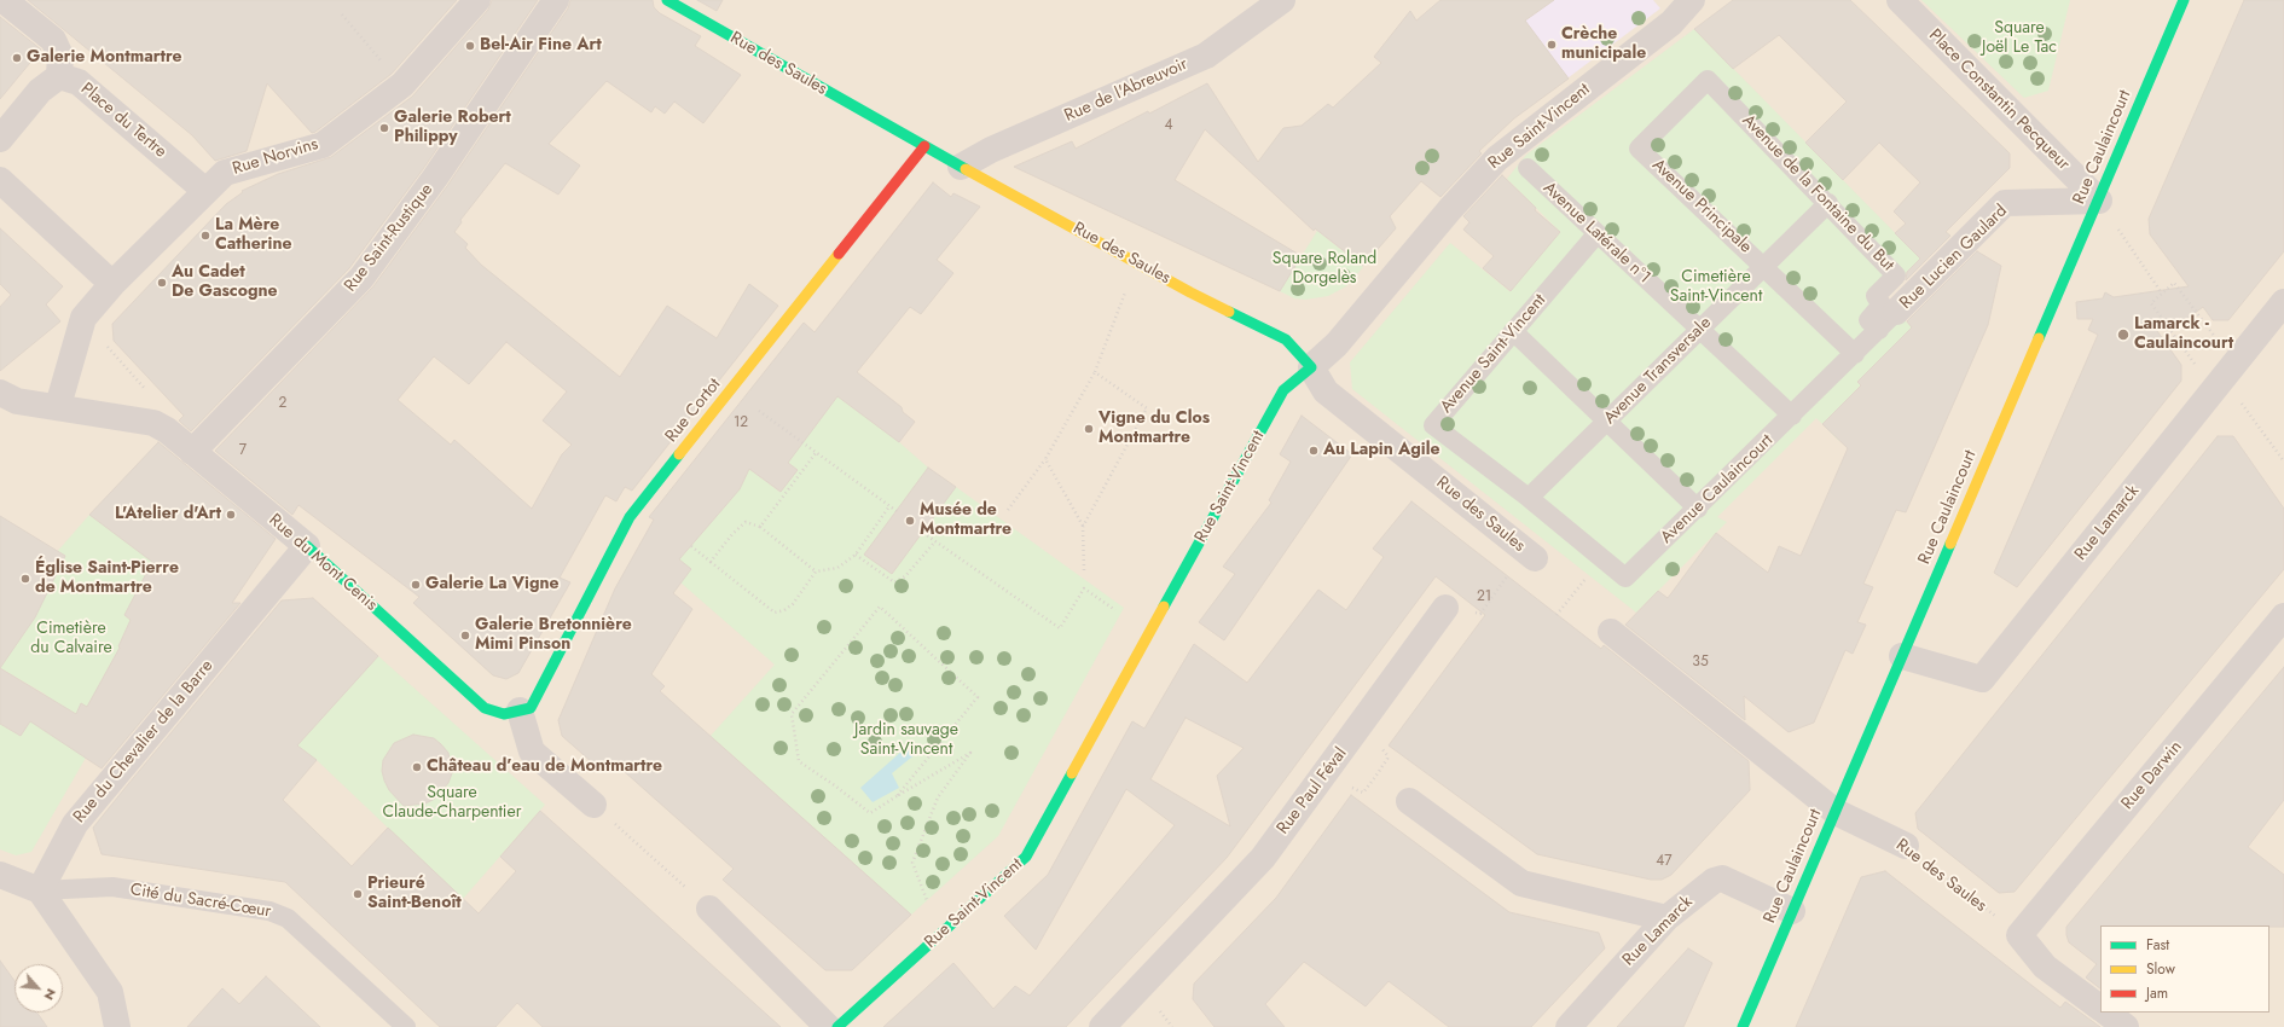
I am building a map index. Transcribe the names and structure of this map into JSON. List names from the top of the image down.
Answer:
{
  "streets": {
    "street": [
      "Rue des Saules",
      "Rue de l'Abreuvoir",
      "Place Constantin Pecqueur",
      "Place du Tertre",
      "Rue Saint-Vincent",
      "Rue Caulaincourt",
      "Rue Norvins",
      "Rue Saint-Rustique",
      "Rue Lucien Gaulard",
      "Rue Cortot",
      "Rue Lamarck",
      "Rue du Mont Cenis",
      "Rue du Chevalier de la Barre",
      "Rue Darwin",
      "Rue Paul Féval"
    ],
    "lane": [
      "Avenue de la Fontaine du But",
      "Avenue Principale",
      "Avenue Latérale n°1",
      "Avenue Saint-Vincent",
      "Avenue Transversale",
      "Avenue Caulaincourt",
      "Cité du Sacré-Cœur"
    ]
  },
  "crossings": [
    ["Rue des Saules", "Rue de l'Abreuvoir"],
    ["Rue des Saules", "Rue Saint-Vincent"],
    ["Rue des Saules", "Rue Caulaincourt"],
    ["Rue des Saules", "Rue Cortot"],
    ["Rue des Saules", "Rue Darwin"],
    ["Place Constantin Pecqueur", "Rue Caulaincourt"],
    ["Place Constantin Pecqueur", "Rue Lucien Gaulard"],
    ["Place du Tertre", "Rue Norvins"],
    ["Rue Caulaincourt", "Rue Lucien Gaulard"],
    ["Rue Caulaincourt", "Rue Lamarck"],
    ["Rue Norvins", "Rue du Mont Cenis"],
    ["Avenue de la Fontaine du But", "Avenue Principale"],
    ["Avenue de la Fontaine du But", "Rue Lucien Gaulard"],
    ["Avenue de la Fontaine du But", "Avenue Transversale"],
    ["Avenue de la Fontaine du But", "Avenue Caulaincourt"],
    ["Avenue Principale", "Avenue Transversale"],
    ["Avenue Principale", "Avenue Caulaincourt"],
    ["Avenue Latérale n°1", "Avenue Saint-Vincent"],
    ["Avenue Latérale n°1", "Avenue Transversale"],
    ["Avenue Latérale n°1", "Avenue Caulaincourt"],
    ["Rue Saint-Rustique", "Rue du Mont Cenis"],
    ["Rue Lucien Gaulard", "Avenue Caulaincourt"],
    ["Avenue Saint-Vincent", "Avenue Transversale"],
    ["Avenue Saint-Vincent", "Avenue Caulaincourt"],
    ["Avenue Transversale", "Avenue Caulaincourt"],
    ["Rue Cortot", "Rue du Mont Cenis"],
    ["Rue du Mont Cenis", "Rue du Chevalier de la Barre"],
    ["Rue du Chevalier de la Barre", "Cité du Sacré-Cœur"]
  ],
  "parks": [
    "Square Joël Le Tac",
    "Square Roland Dorgelès",
    "Cimetière Saint-Vincent",
    "Cimetière du Calvaire",
    "Jardin sauvage Saint-Vincent",
    "Square Claude-Charpentier"
  ],
  "places": [
    "Crèche municipale",
    "Bel-Air Fine Art",
    "Galerie Montmartre",
    "Galerie Robert Philippy",
    "La Mère Catherine",
    "Au Cadet De Gascogne",
    "Lamarck - Caulaincourt",
    "Vigne du Clos Montmartre",
    "Au Lapin Agile",
    "L'Atelier d'Art",
    "Musée de Montmartre",
    "Église Saint-Pierre de Montmartre",
    "Galerie La Vigne",
    "Galerie Bretonnière Mimi Pinson",
    "Château d’eau de Montmartre",
    "Prieuré Saint-Benoît"
  ],
  "house_numbers": [
    "4",
    "2",
    "12",
    "7",
    "21",
    "35",
    "47"
  ],
  "legend": ["Fast", "Slow", "Jam"],
  "north": "bottom right"
}
